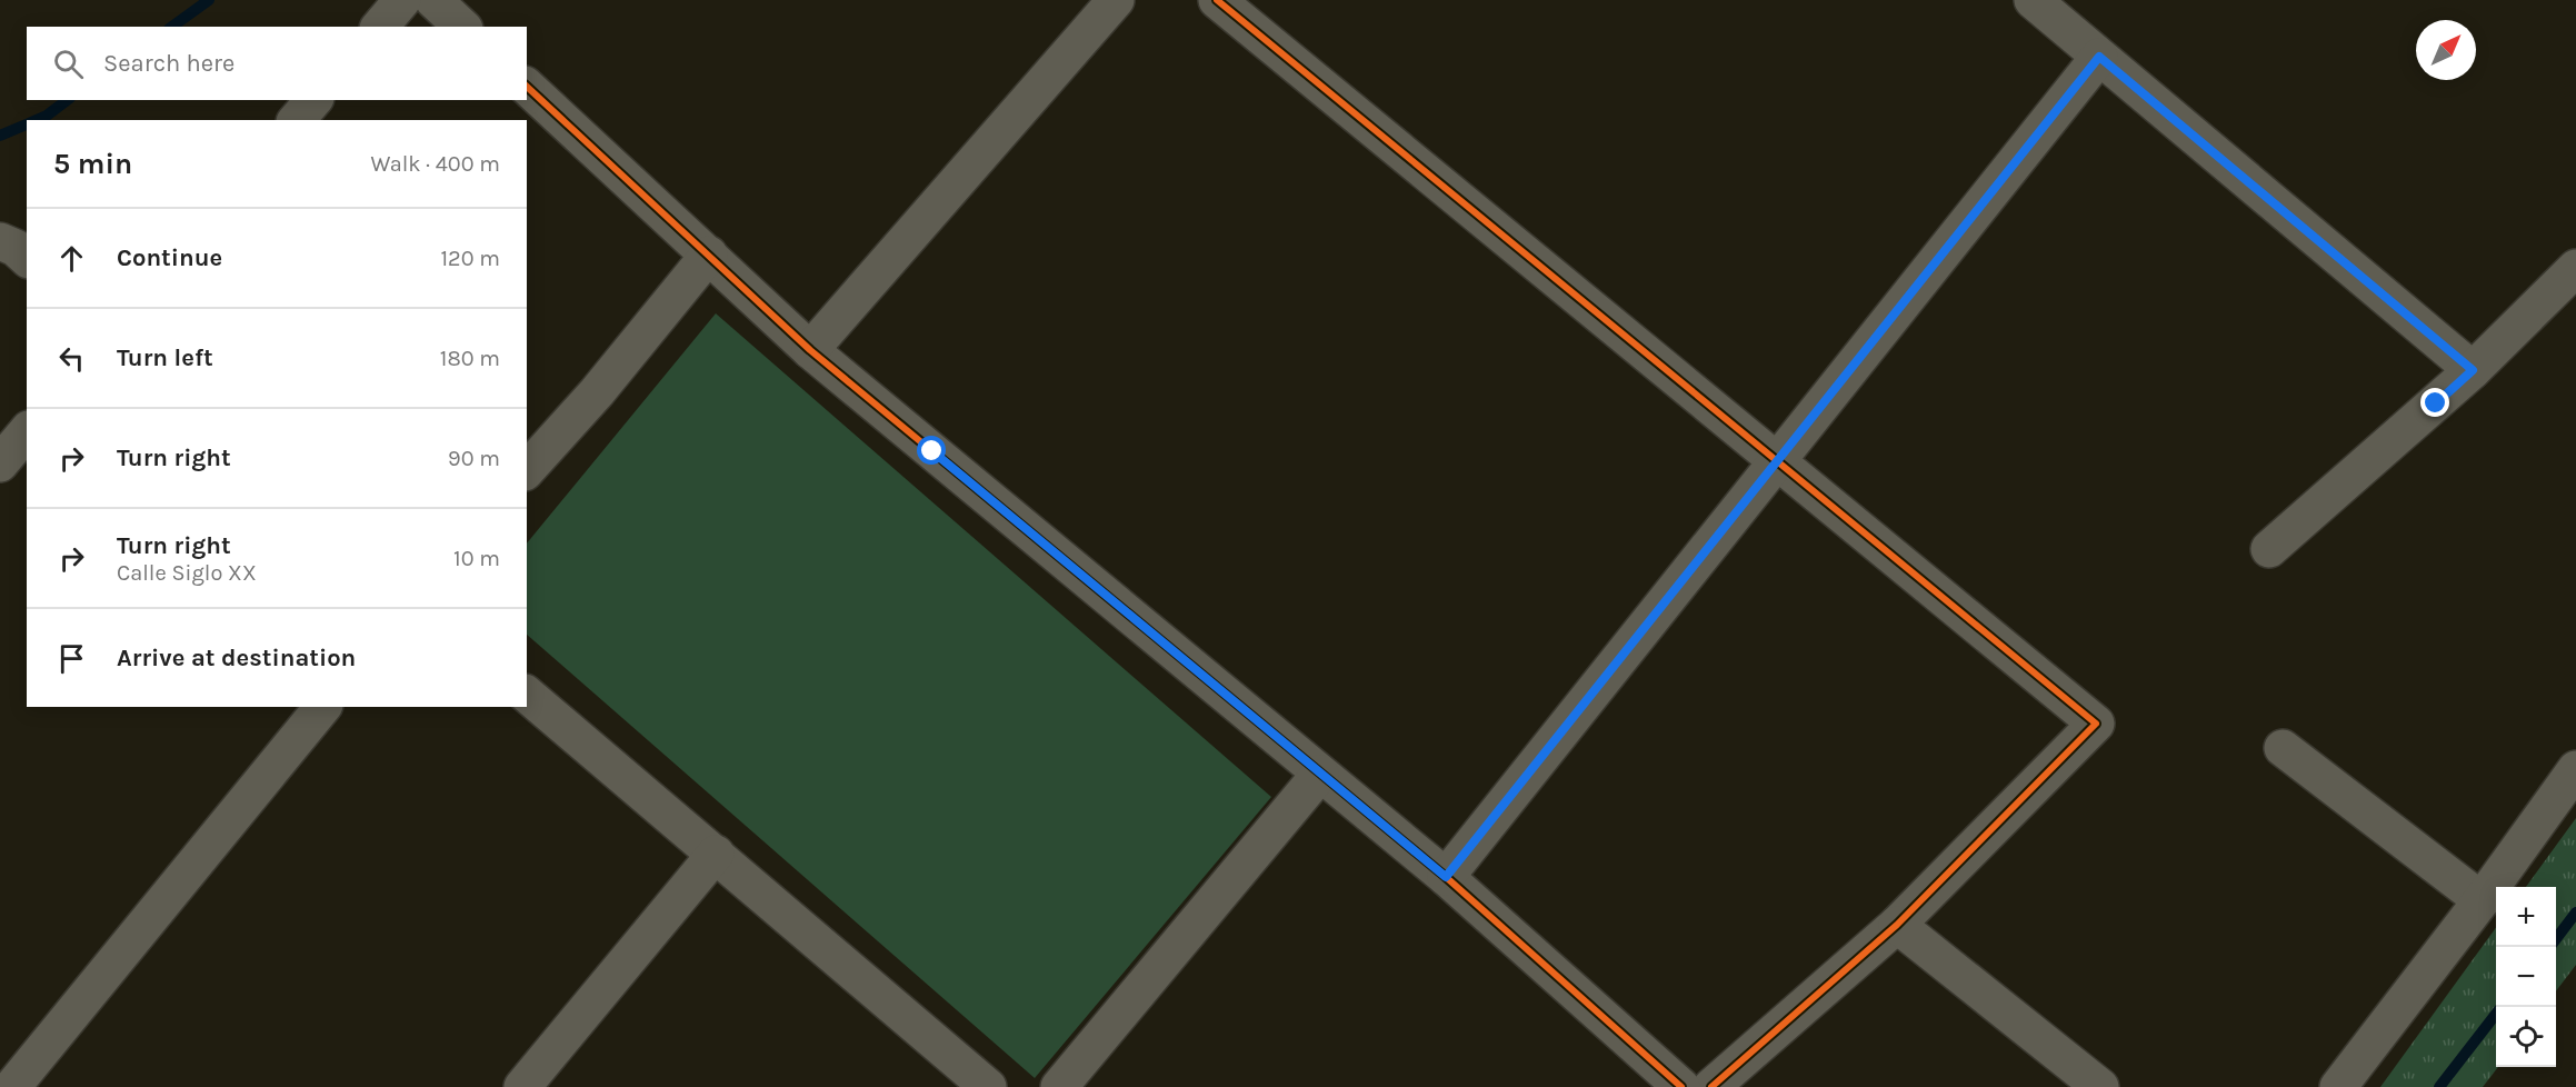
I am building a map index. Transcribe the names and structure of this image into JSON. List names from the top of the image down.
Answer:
{
  "north": "top right",
  "page": {
    "search": "Search here",
    "heading": ["5 min", "Walk · 400 m"],
    "list": [
      ["Continue", "120 m"],
      ["Turn left", "180 m"],
      ["Turn right", "90 m"],
      ["Turn right", "Calle Siglo XX", "10 m"],
      "Arrive at destination"
    ],
    "map_buttons": ["+", "−"]
  }
}
